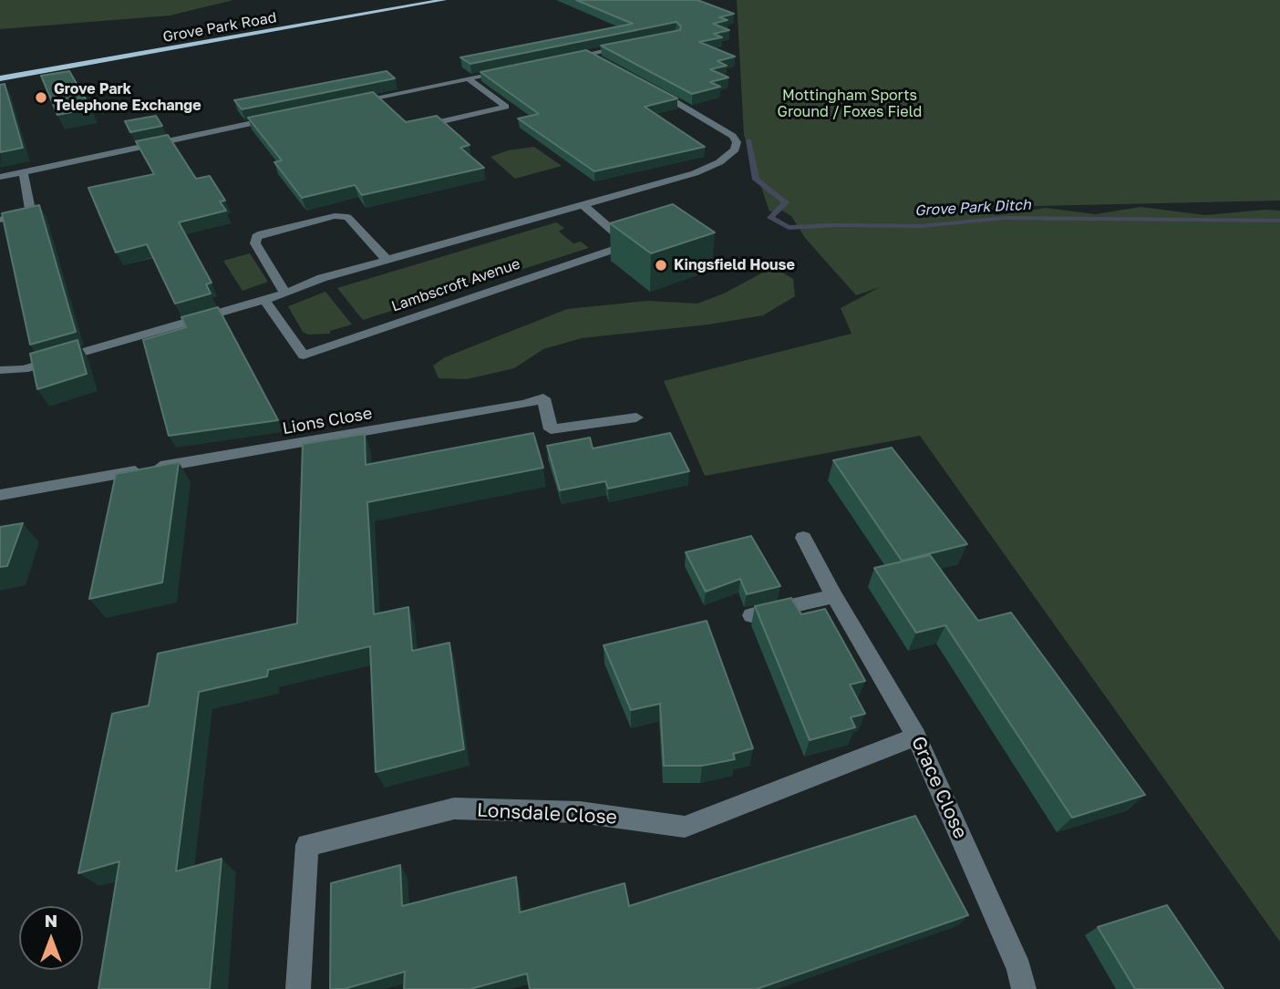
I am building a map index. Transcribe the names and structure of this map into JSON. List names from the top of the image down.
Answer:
{
  "streets": {
    "main road": ["Grove Park Road"],
    "street": [
      "Lambscroft Avenue",
      "Lions Close",
      "Grace Close",
      "Lonsdale Close"
    ]
  },
  "crossings": [
    ["Grace Close", "Lonsdale Close"]
  ],
  "water": ["Grove Park Ditch"],
  "parks": ["Mottingham Sports Ground / Foxes Field"],
  "places": ["Grove Park Telephone Exchange", "Kingsfield House"],
  "north": "top"
}
